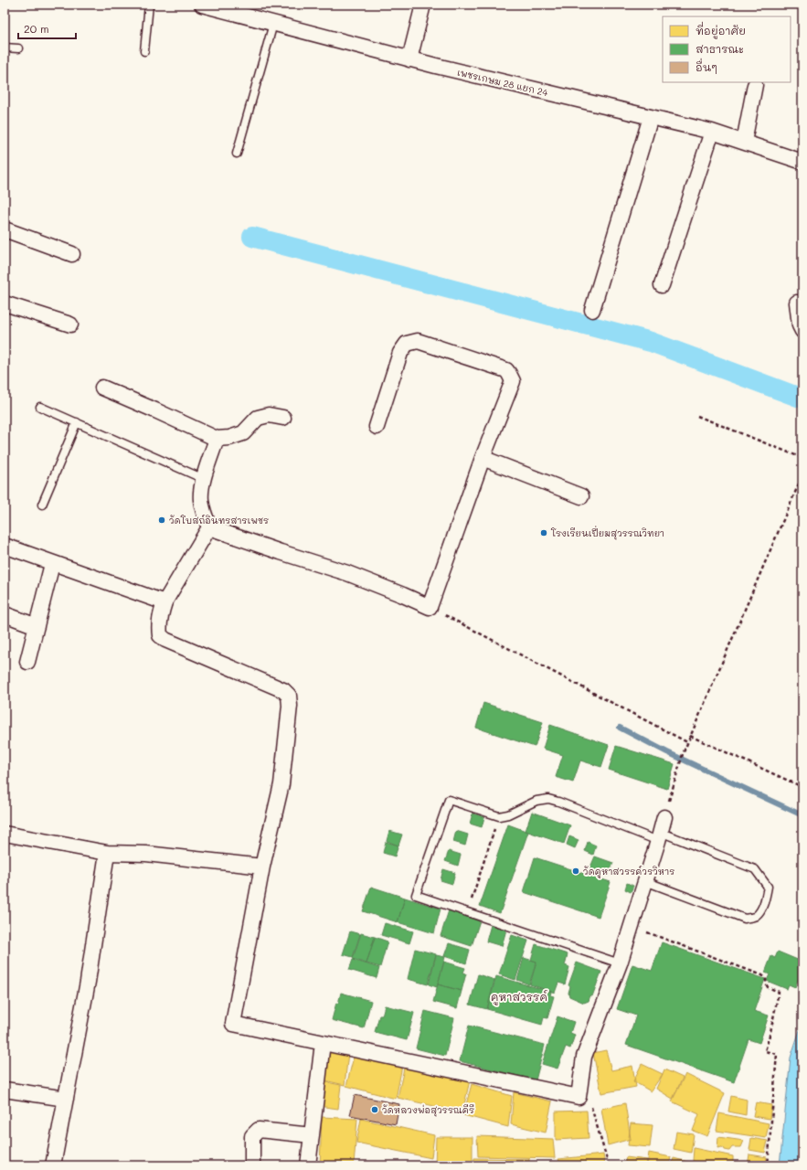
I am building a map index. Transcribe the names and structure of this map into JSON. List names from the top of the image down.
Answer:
{
  "streets": {
    "street": ["เพชรเกษม 28 แยก 24"]
  },
  "districts": ["คูหาสวรรค์"],
  "places": [
    "วัดโบสถ์อินทรสารเพชร",
    "โรงเรียนเปี่ยมสุวรรณวิทยา",
    "วัดคูหาสวรรค์วรวิหาร",
    "วัดหลวงพ่อสุวรรณคีรี"
  ],
  "legend": ["ที่อยู่อาศัย", "สาธารณะ", "อื่นๆ"],
  "scale_bar": "20 m"
}
